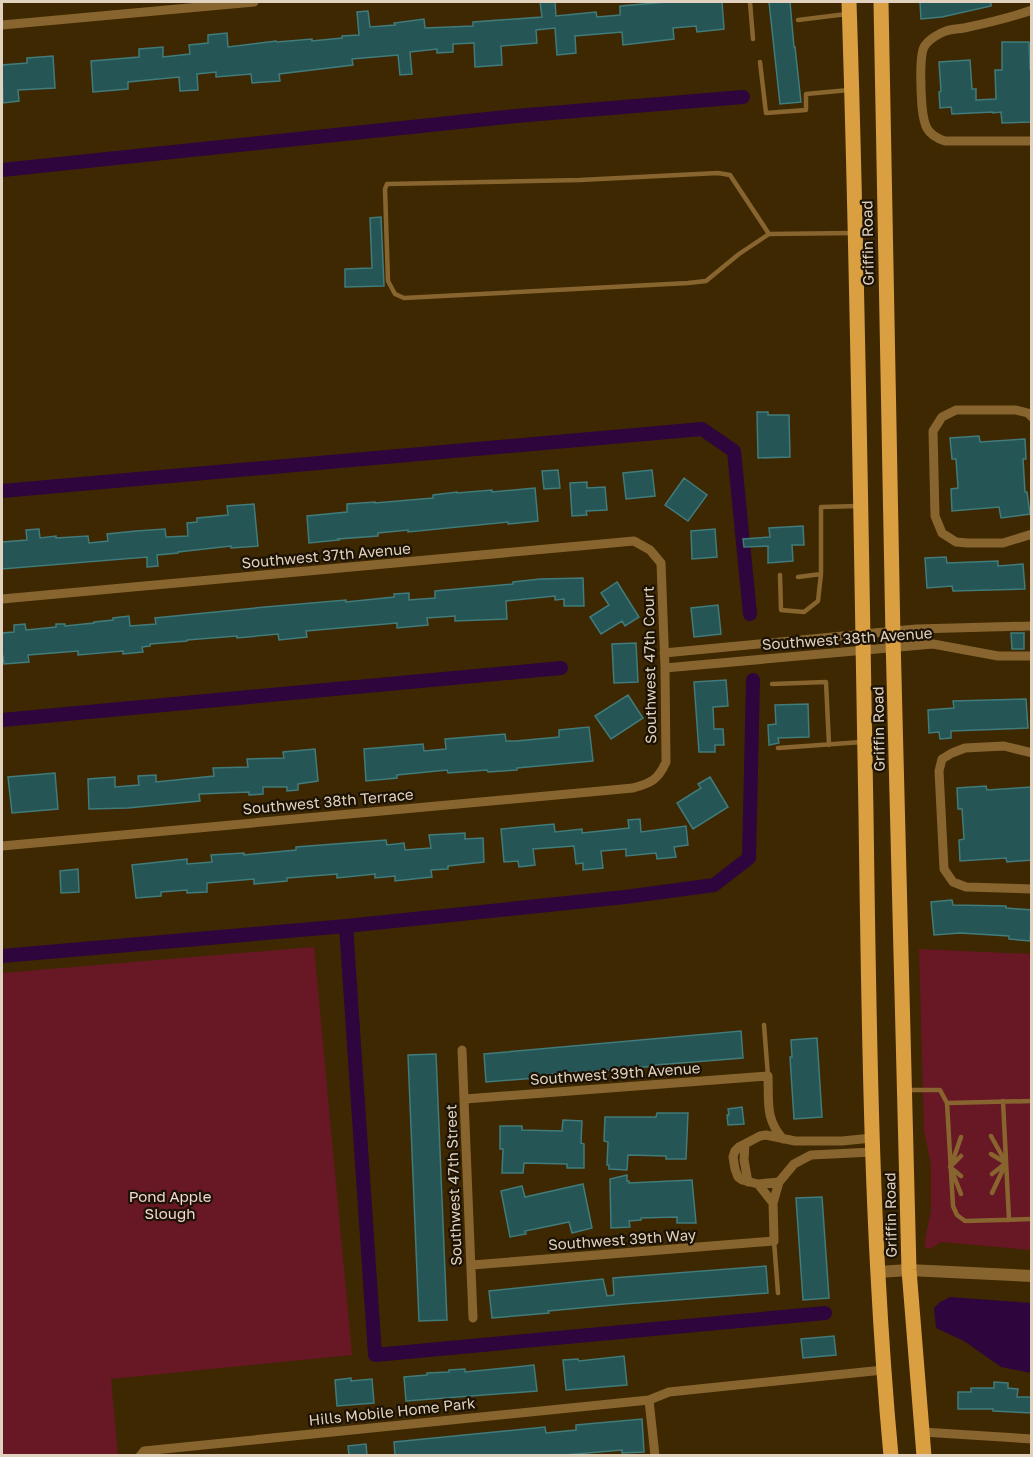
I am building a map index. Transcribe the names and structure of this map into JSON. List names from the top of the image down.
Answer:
{
  "streets": {
    "main road": ["Griffin Road"],
    "street": [
      "Southwest 37th Avenue",
      "Southwest 38th Avenue",
      "Southwest 47th Court",
      "Southwest 38th Terrace",
      "Southwest 39th Avenue",
      "Southwest 47th Street",
      "Southwest 39th Way",
      "Hills Mobile Home Park"
    ]
  },
  "crossings": [
    ["Griffin Road", "Southwest 38th Avenue"],
    ["Griffin Road", "Hills Mobile Home Park"],
    ["Southwest 37th Avenue", "Southwest 47th Court"],
    ["Southwest 38th Avenue", "Southwest 47th Court"],
    ["Southwest 47th Court", "Southwest 38th Terrace"],
    ["Southwest 39th Avenue", "Southwest 47th Street"],
    ["Southwest 47th Street", "Southwest 39th Way"]
  ],
  "parks": ["Pond Apple Slough"]
}
